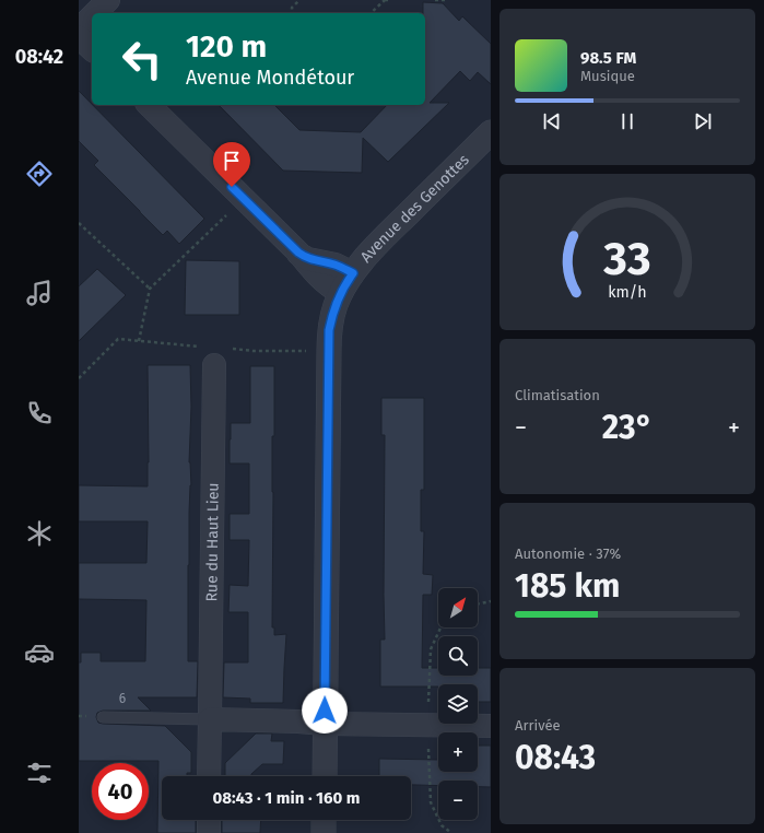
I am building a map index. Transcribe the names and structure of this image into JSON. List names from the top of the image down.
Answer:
{
  "streets": {
    "street": ["Avenue des Genottes", "Rue du Haut Lieu"]
  },
  "house_numbers": ["6"],
  "north": "top right",
  "page": {
    "tabs": "08:42",
    "turn": ["120 m", "Avenue Mondétour"],
    "song": ["98.5 FM", "Musique"],
    "tile": [
      "Climatisation",
      ["Autonomie · 37%", "185 km"],
      ["Arrivée", "08:43"]
    ],
    "heat": ["−", "23°", "+"],
    "map_buttons": ["+", "−"],
    "limit": "40",
    "trip": "08:43 · 1 min · 160 m",
    "gauge": ["33", "km/h"]
  }
}
